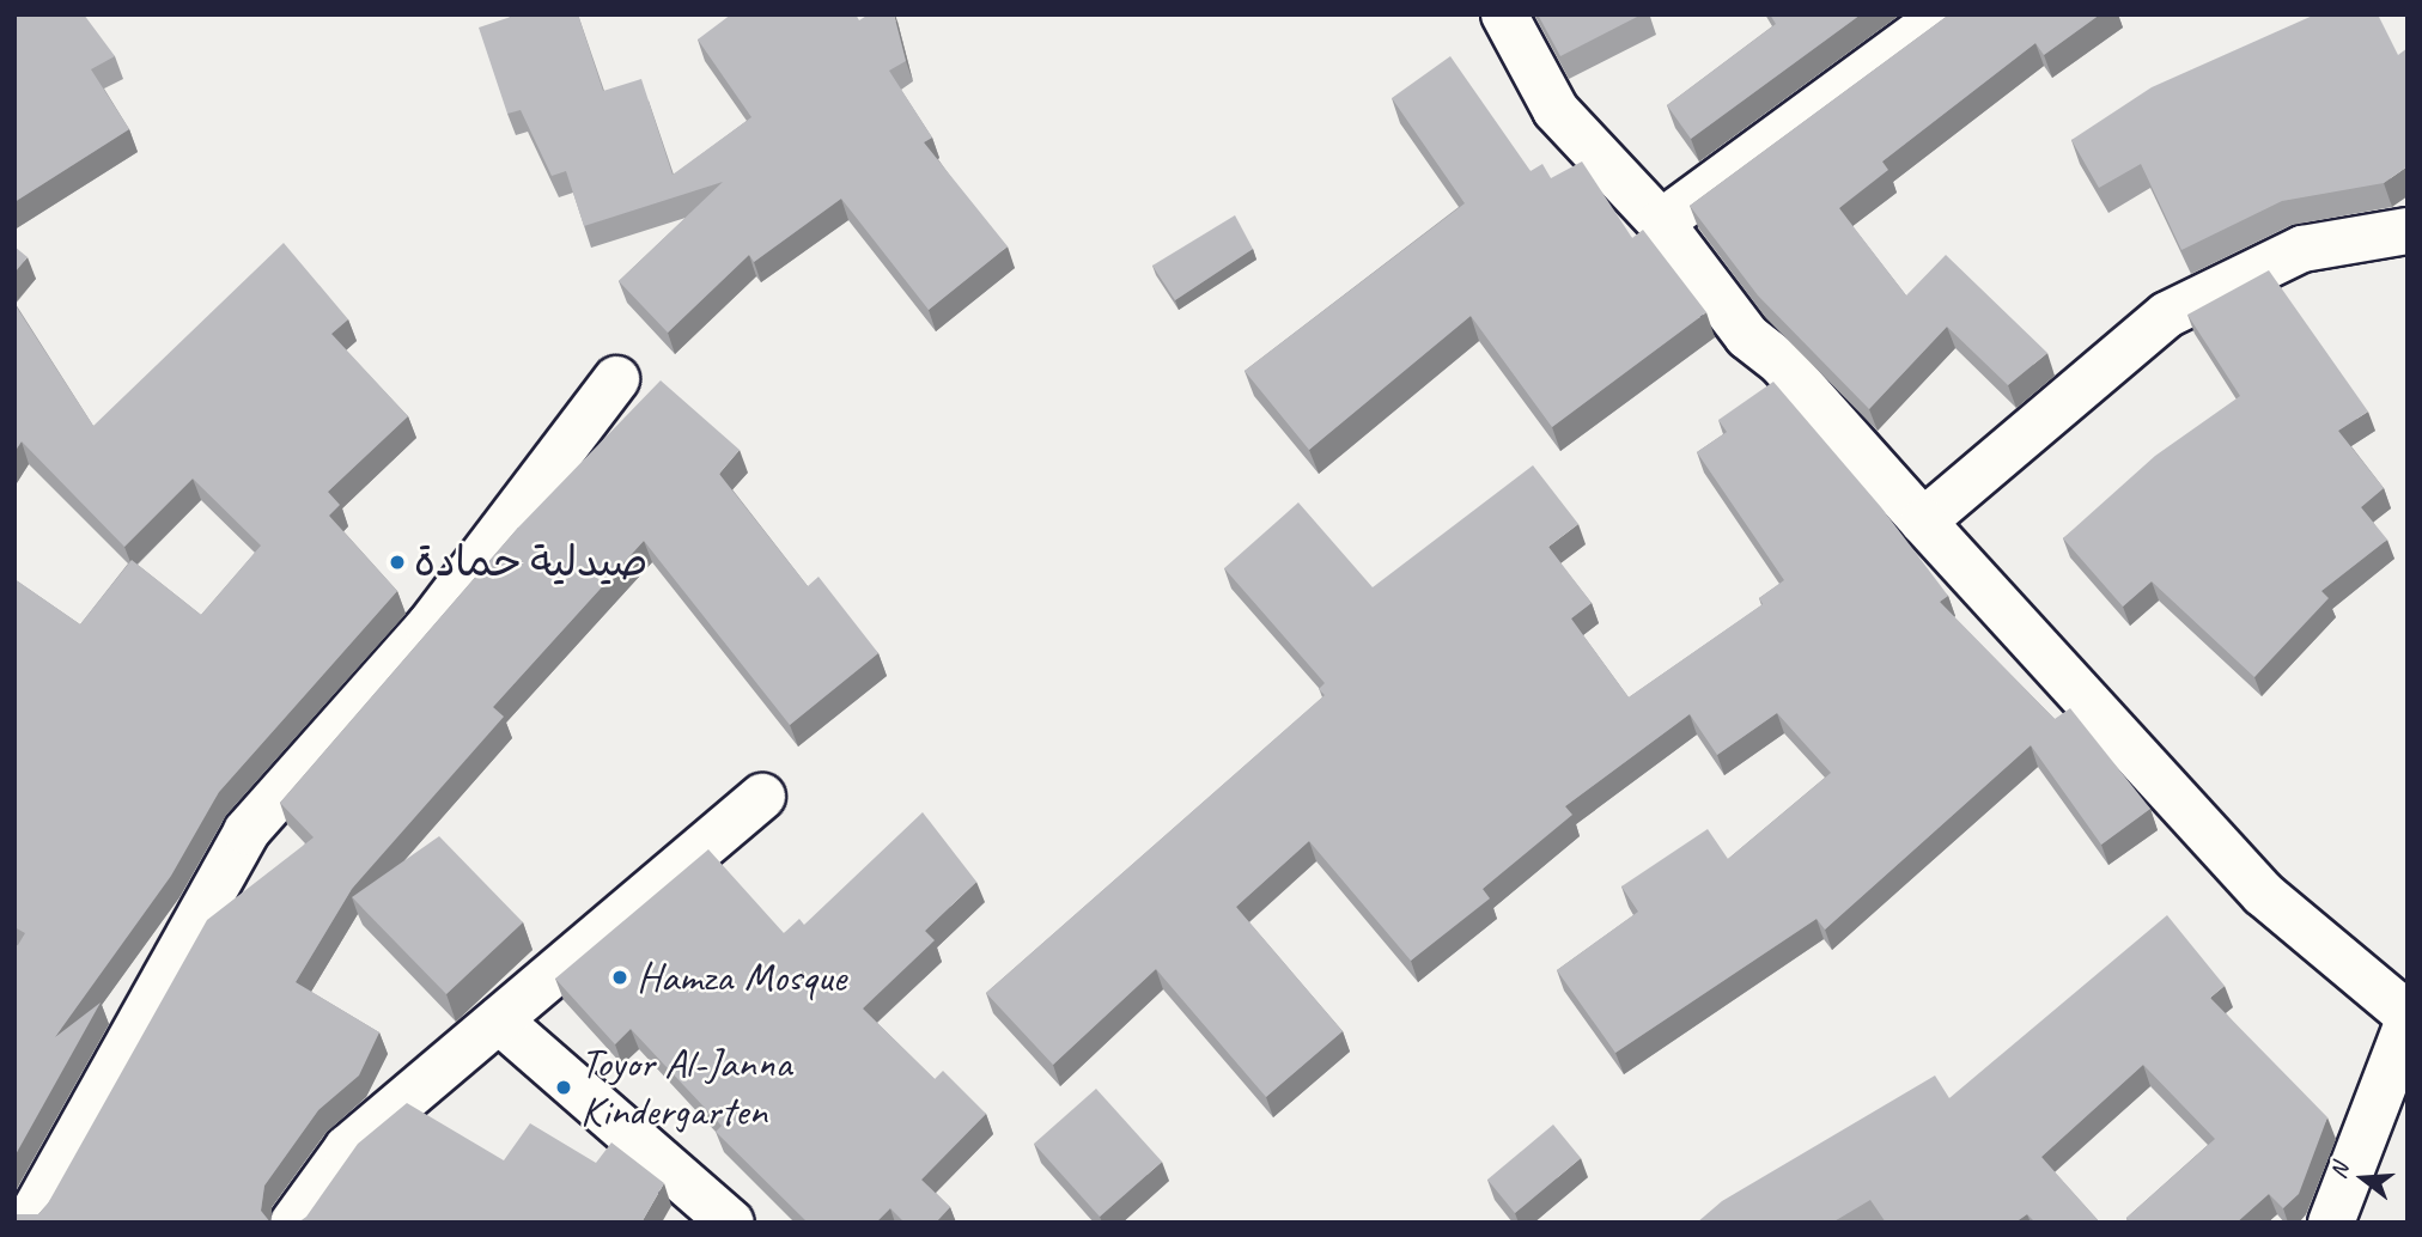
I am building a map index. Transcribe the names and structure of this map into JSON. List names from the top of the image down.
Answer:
{
  "places": ["صيدلية حمادة", "Hamza Mosque", "Toyor Al-Janna Kindergarten"],
  "north": "left"
}
